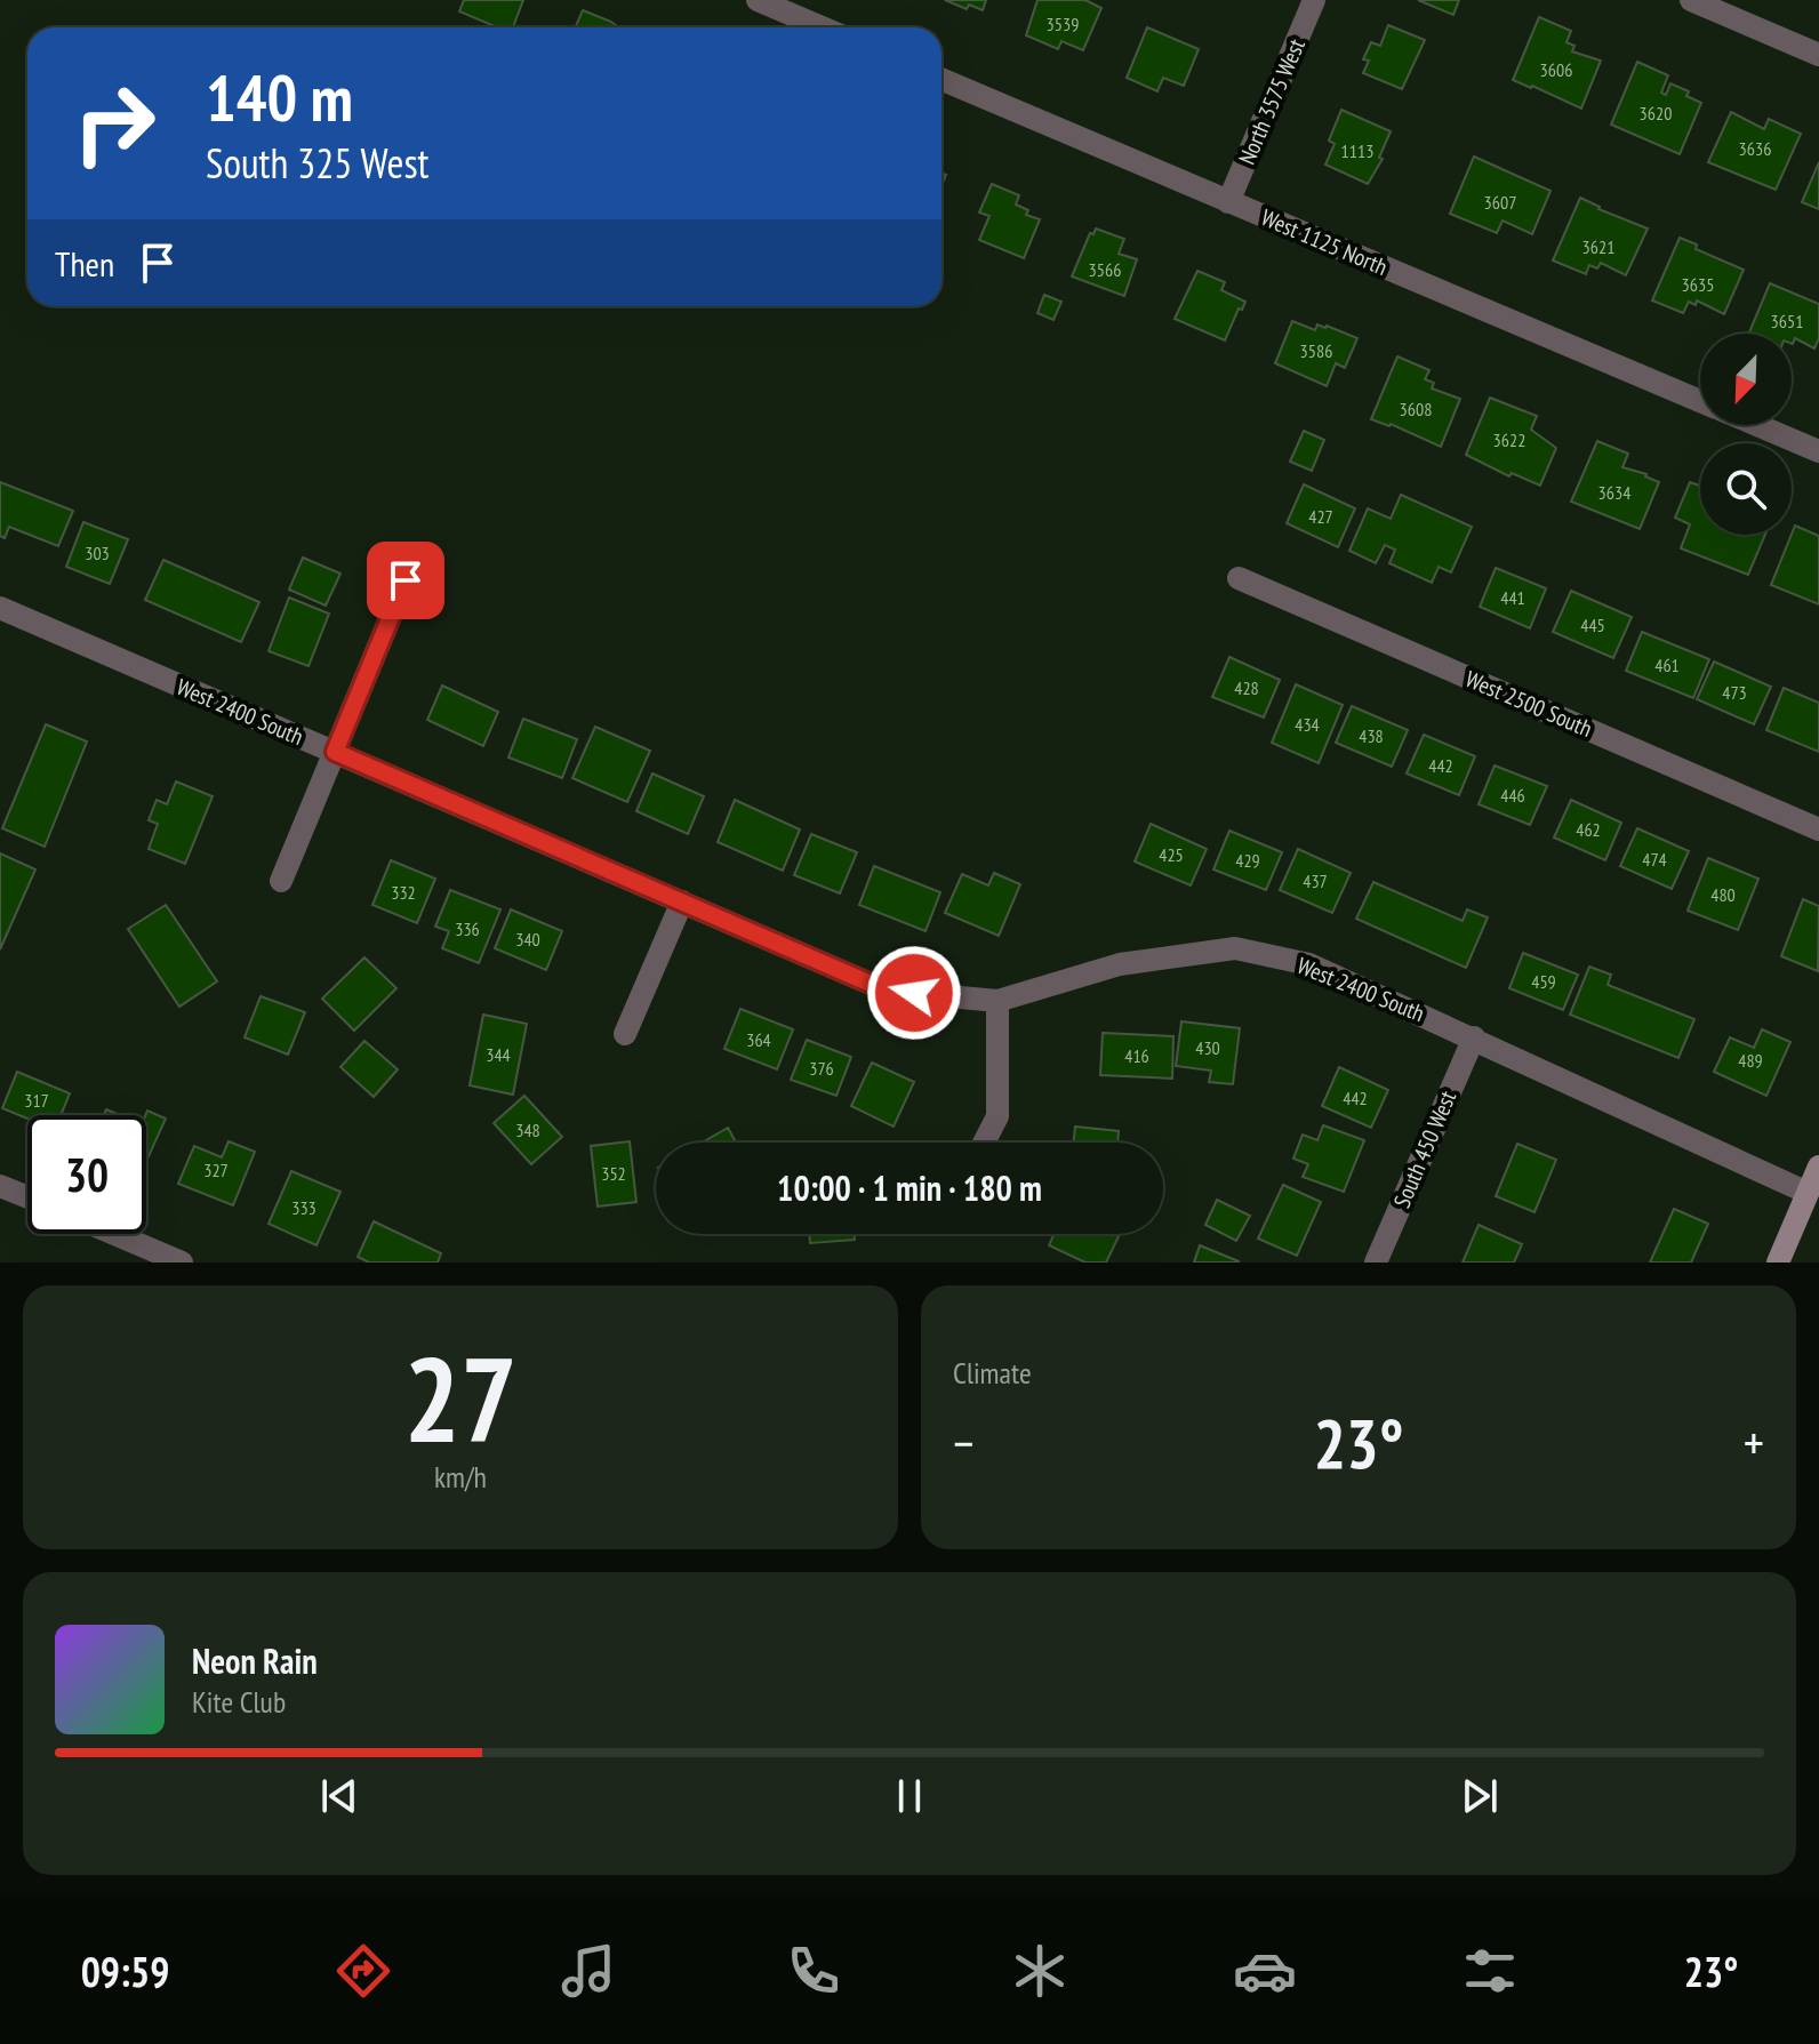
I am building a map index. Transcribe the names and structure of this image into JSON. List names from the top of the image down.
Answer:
{
  "streets": {
    "street": [
      "North 3575 West",
      "West 1125 North",
      "West 2500 South",
      "West 2400 South",
      "South 450 West"
    ]
  },
  "crossings": [
    ["North 3575 West", "West 1125 North"],
    ["West 2400 South", "South 450 West"]
  ],
  "house_numbers": [
    "3539",
    "3606",
    "3620",
    "3636",
    "1113",
    "3607",
    "3621",
    "3566",
    "3635",
    "3651",
    "3586",
    "3608",
    "3622",
    "3634",
    "427",
    "303",
    "441",
    "445",
    "461",
    "428",
    "473",
    "434",
    "438",
    "442",
    "446",
    "462",
    "425",
    "474",
    "429",
    "437",
    "332",
    "480",
    "336",
    "340",
    "459",
    "364",
    "430",
    "344",
    "416",
    "489",
    "376",
    "442",
    "317",
    "348",
    "327",
    "352",
    "333"
  ],
  "north": "bottom left",
  "page": {
    "turn": ["140 m", "South 325 West"],
    "then": "Then",
    "limit": "30",
    "trip": "10:00 · 1 min · 180 m",
    "tile": [
      ["27", "km/h"],
      "Climate"
    ],
    "heat": ["−", "23°", "+"],
    "song": ["Neon Rain", "Kite Club"],
    "tabs": ["09:59", "23°"]
  }
}
